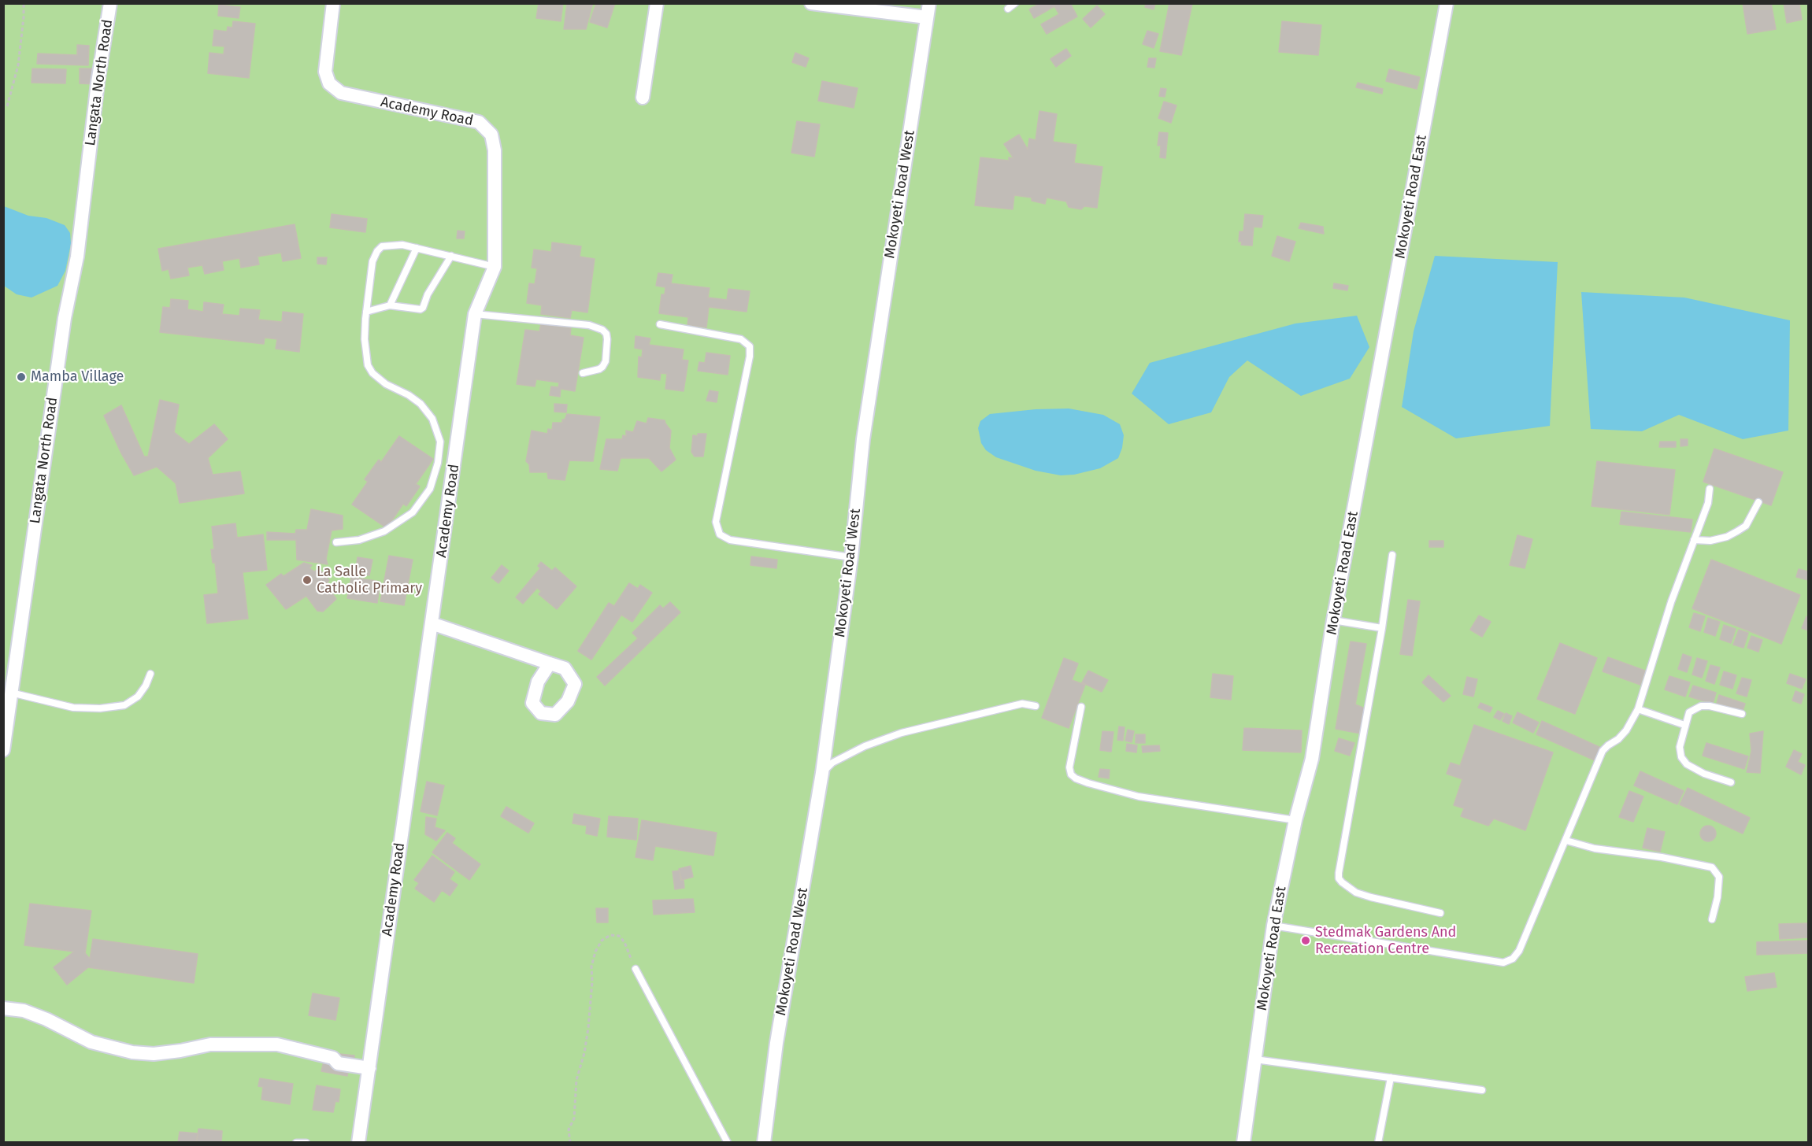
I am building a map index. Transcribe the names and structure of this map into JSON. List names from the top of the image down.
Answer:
{
  "streets": {
    "street": [
      "Langata North Road",
      "Academy Road",
      "Mokoyeti Road West",
      "Mokoyeti Road East"
    ]
  },
  "places": ["Mamba Village", "La Salle Catholic Primary", "Stedmak Gardens And Recreation Centre"]
}
